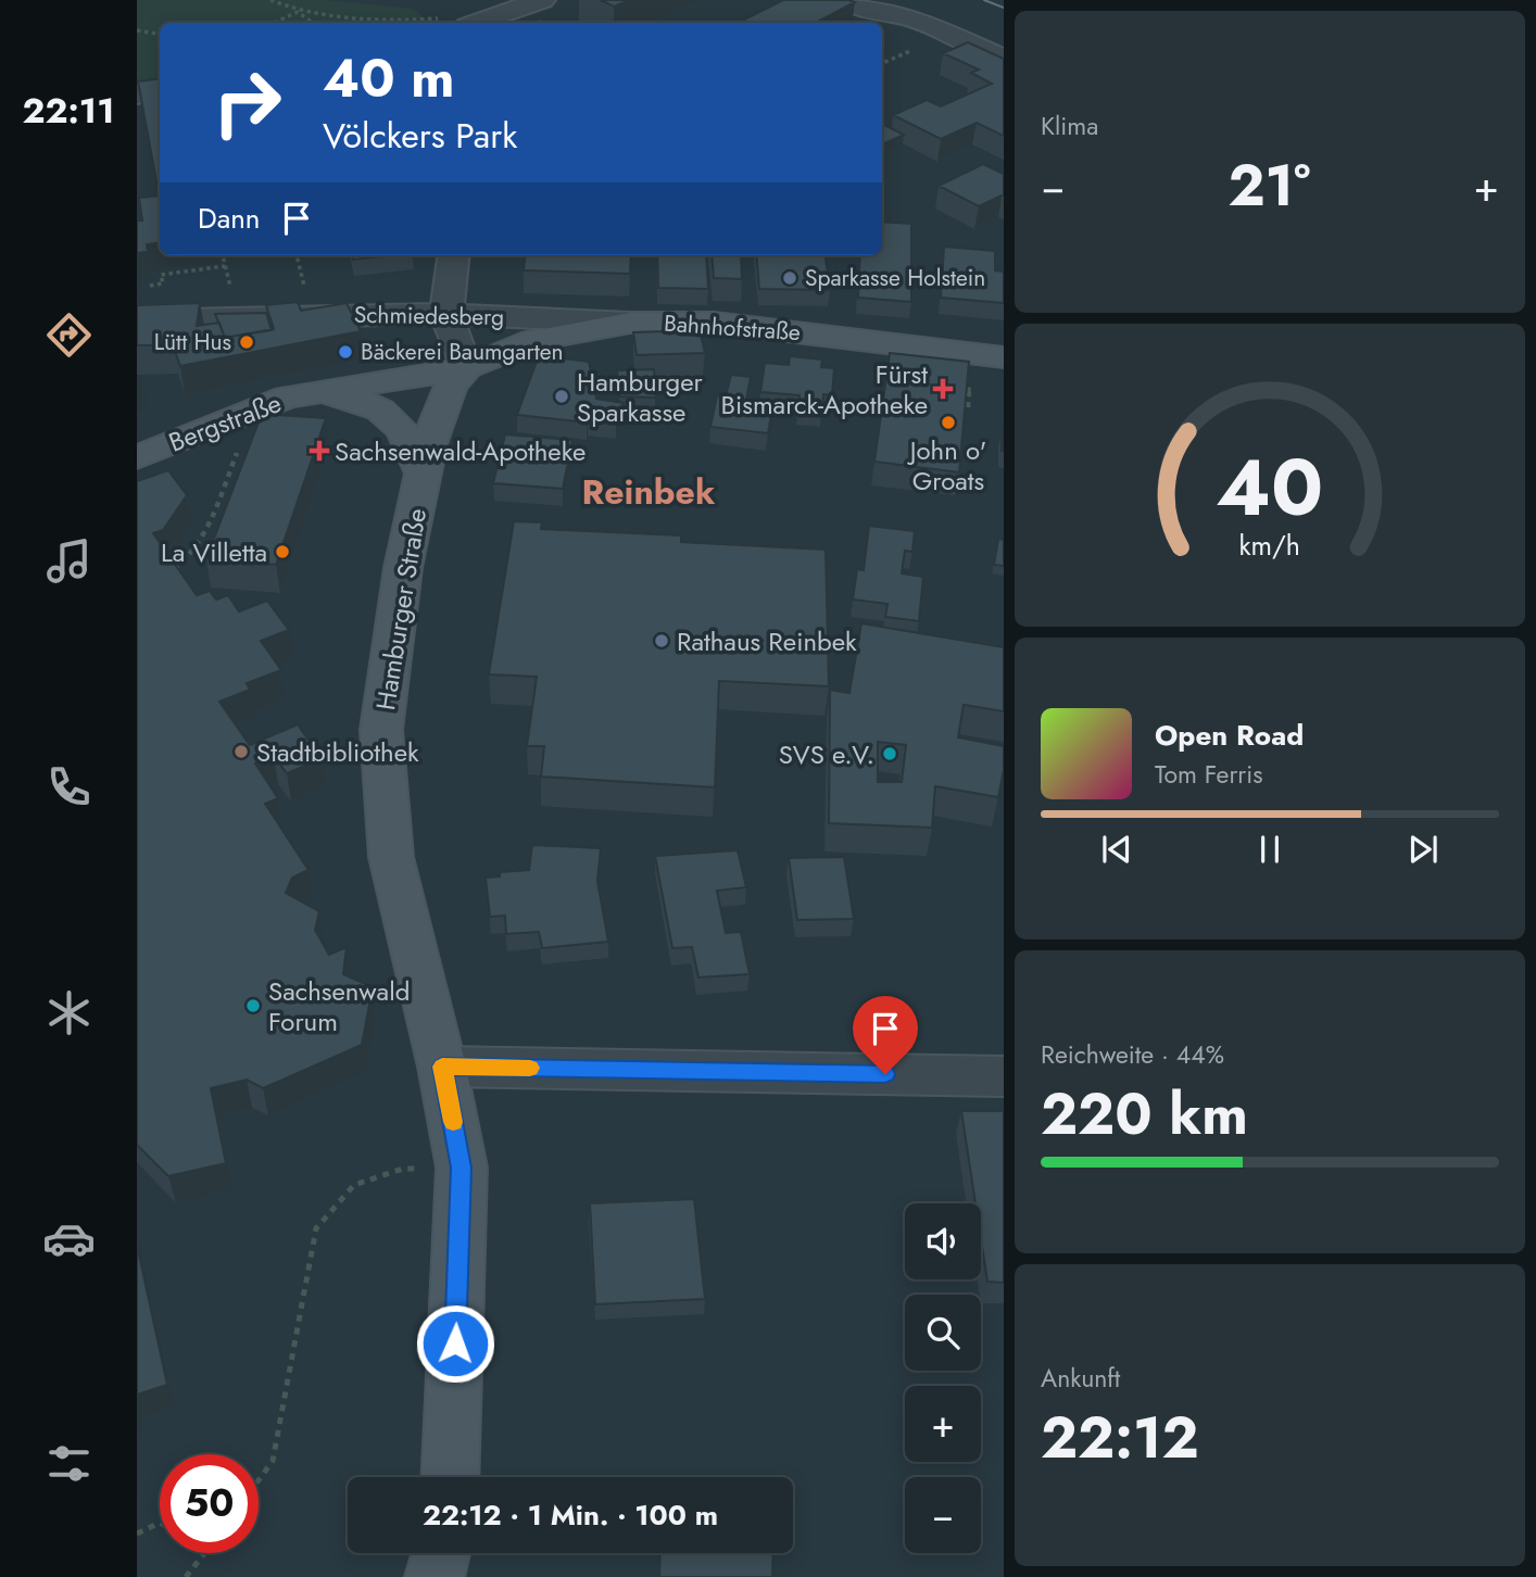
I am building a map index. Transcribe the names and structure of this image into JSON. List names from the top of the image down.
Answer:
{
  "streets": {
    "main road": ["Bahnhofstraße", "Bergstraße", "Hamburger Straße"],
    "street": ["Schmiedesberg"]
  },
  "crossings": [
    ["Schmiedesberg", "Bahnhofstraße"],
    ["Bahnhofstraße", "Bergstraße"],
    ["Bahnhofstraße", "Hamburger Straße"],
    ["Bergstraße", "Hamburger Straße"]
  ],
  "districts": ["Reinbek"],
  "places": {
    "other": [
      "Sparkasse Holstein",
      "Lütt Hus",
      "Bäckerei Baumgarten",
      "Hamburger Sparkasse",
      "John o' Groats",
      "La Villetta",
      "Rathaus Reinbek",
      "Stadtbibliothek",
      "SVS e.V.",
      "Sachsenwald Forum"
    ],
    "health": ["Fürst Bismarck-Apotheke", "Sachsenwald-Apotheke"]
  },
  "page": {
    "tabs": "22:11",
    "tile": [
      "Klima",
      ["Reichweite · 44%", "220 km"],
      ["Ankunft", "22:12"]
    ],
    "turn": ["40 m", "Völckers Park"],
    "heat": ["−", "21°", "+"],
    "then": "Dann",
    "song": ["Open Road", "Tom Ferris"],
    "map_buttons": ["+", "−"],
    "limit": "50",
    "trip": "22:12 · 1 Min. · 100 m",
    "gauge": ["40", "km/h"]
  }
}
